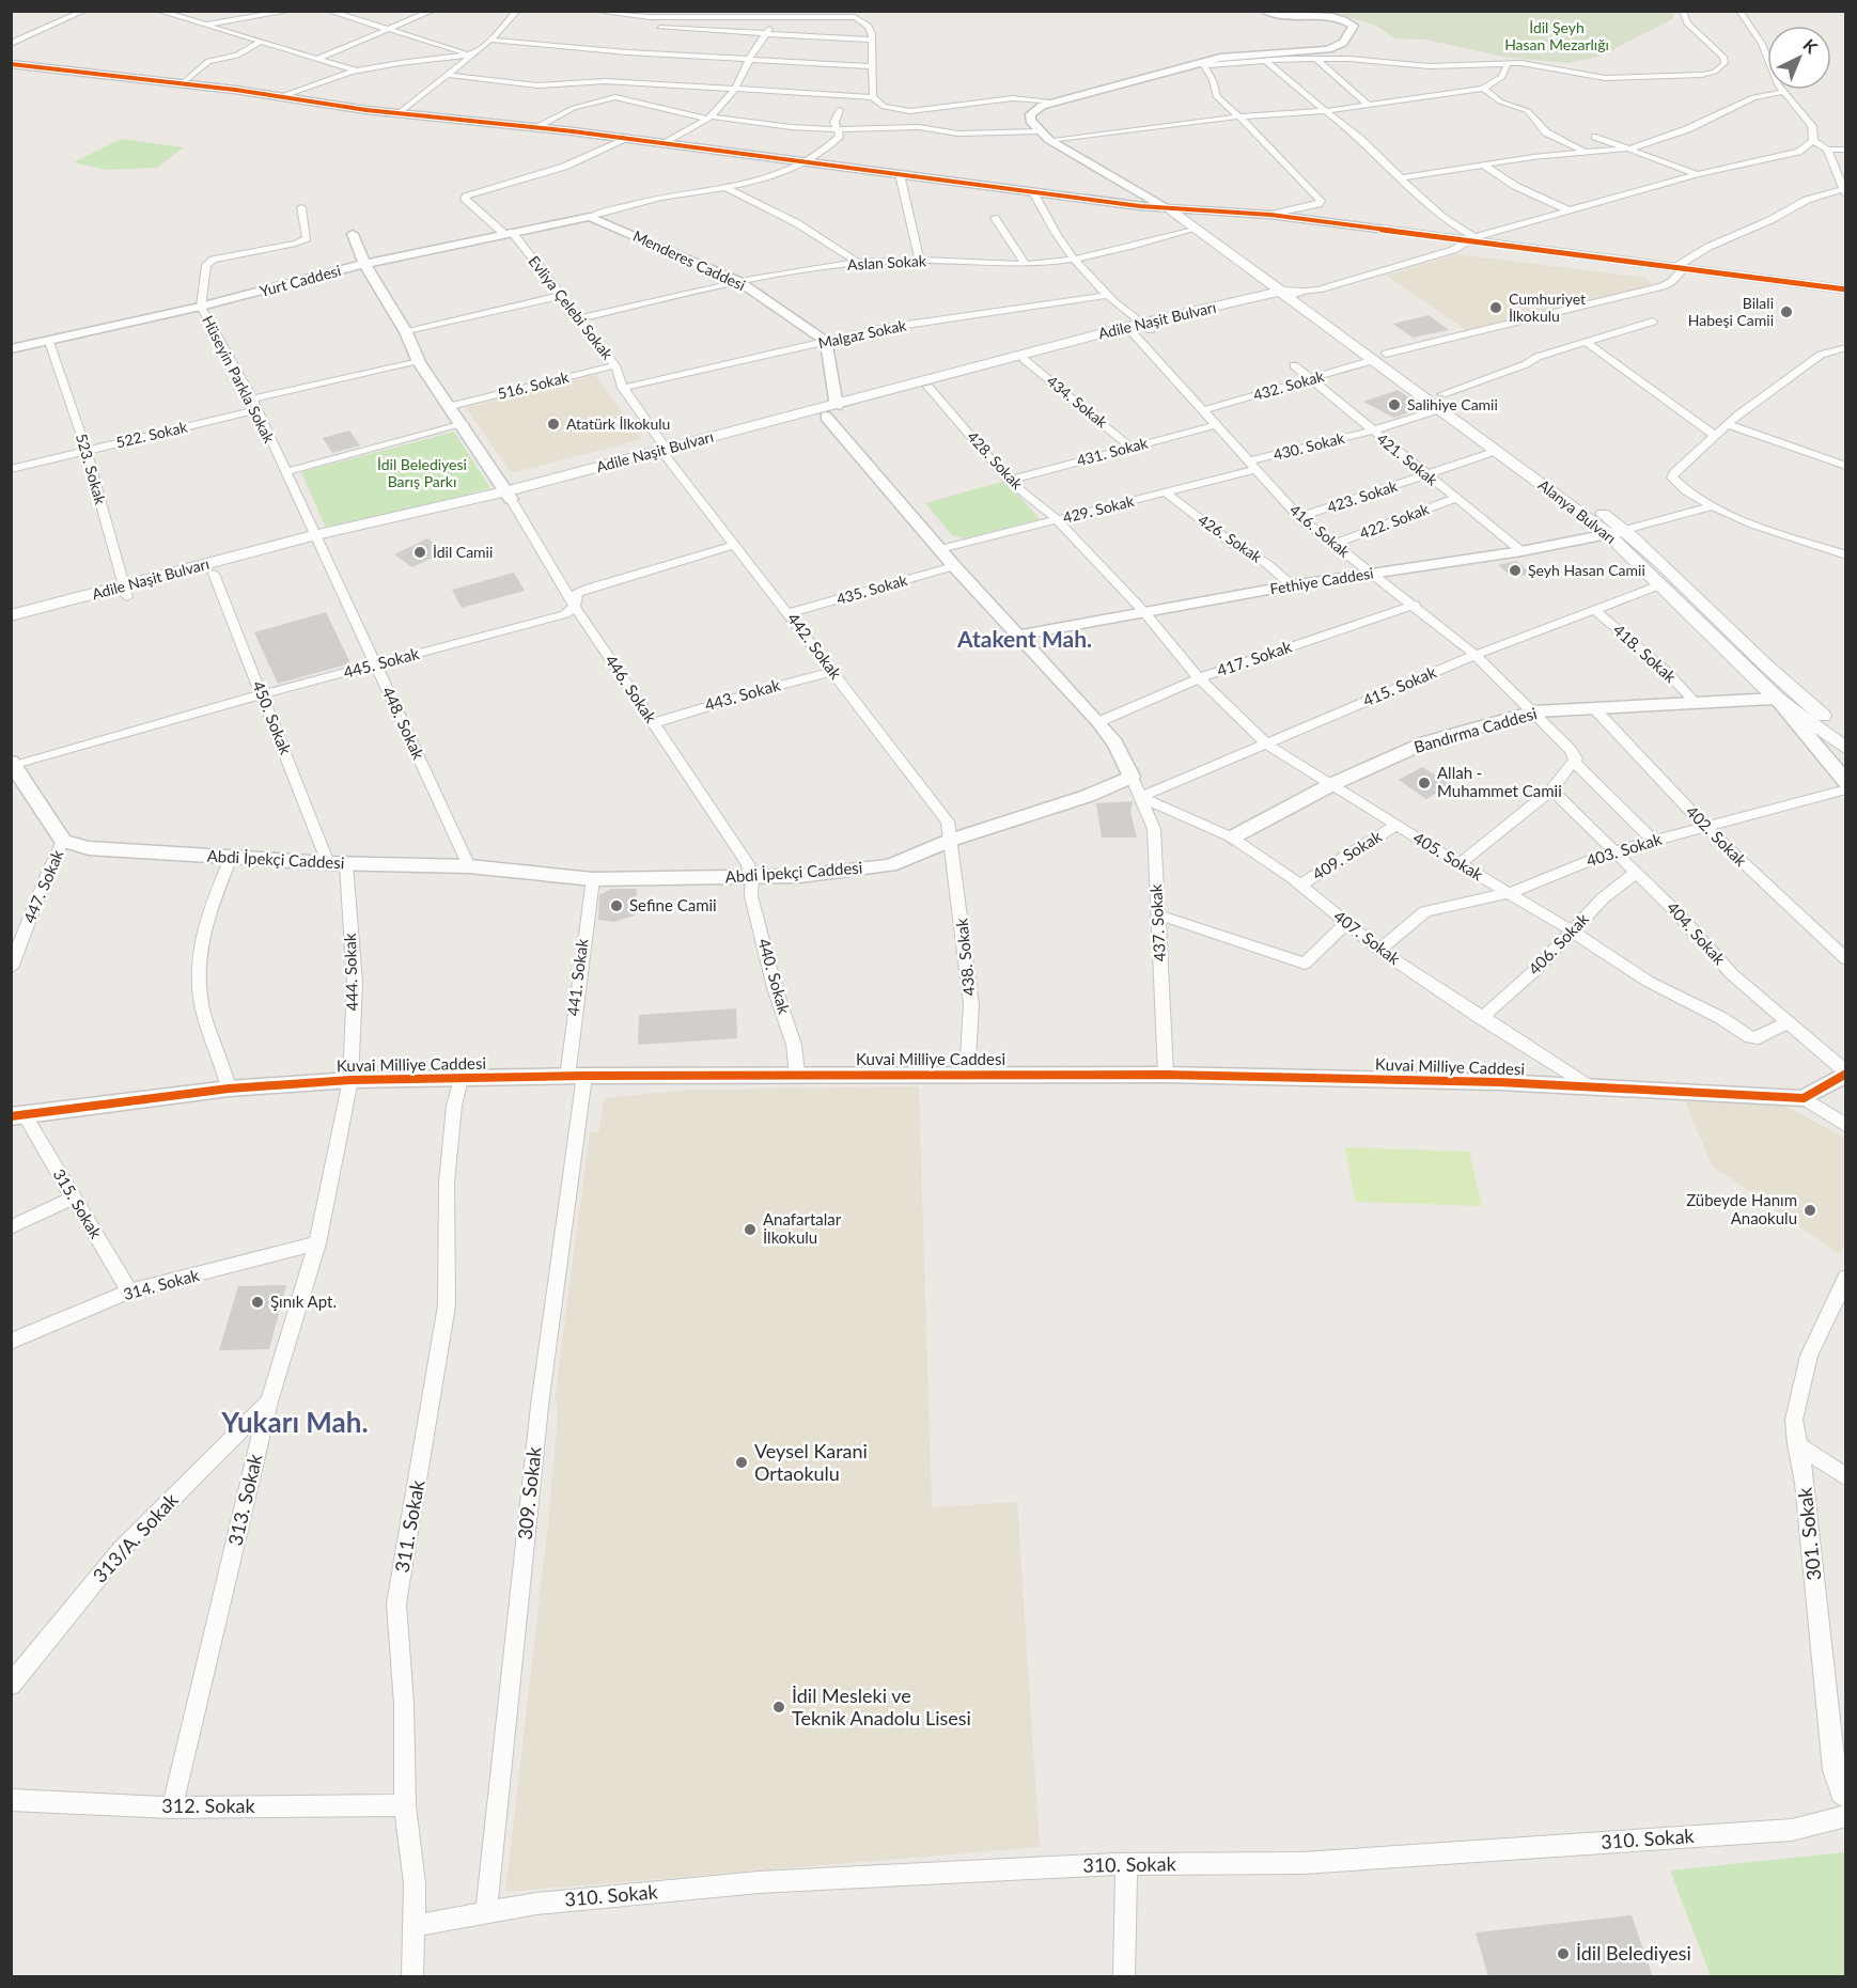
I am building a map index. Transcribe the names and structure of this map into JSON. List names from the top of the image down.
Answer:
{
  "streets": {
    "main road": ["Adile Naşit Bulvarı", "Alanya Bulvarı"],
    "street": [
      "Menderes Caddesi",
      "Aslan Sokak",
      "Yurt Caddesi",
      "Evliya Çelebi Sokak",
      "Malgaz Sokak",
      "Hüseyin Parkla Sokak",
      "516. Sokak",
      "432. Sokak",
      "434. Sokak",
      "522. Sokak",
      "430. Sokak",
      "431. Sokak",
      "421. Sokak",
      "428. Sokak",
      "523. Sokak",
      "423. Sokak",
      "429. Sokak",
      "422. Sokak",
      "416. Sokak",
      "426. Sokak",
      "Fethiye Caddesi",
      "435. Sokak",
      "442. Sokak",
      "418. Sokak",
      "417. Sokak",
      "445. Sokak",
      "415. Sokak",
      "446. Sokak",
      "443. Sokak",
      "450. Sokak",
      "448. Sokak",
      "Bandırma Caddesi",
      "402. Sokak",
      "403. Sokak",
      "409. Sokak",
      "405. Sokak",
      "Abdi İpekçi Caddesi",
      "447. Sokak",
      "437. Sokak",
      "404. Sokak",
      "407. Sokak",
      "406. Sokak",
      "438. Sokak",
      "444. Sokak",
      "440. Sokak",
      "441. Sokak",
      "Kuvai Milliye Caddesi",
      "315. Sokak",
      "314. Sokak",
      "309. Sokak",
      "313. Sokak",
      "311. Sokak",
      "301. Sokak",
      "313/A. Sokak",
      "312. Sokak",
      "310. Sokak"
    ]
  },
  "crossings": [
    ["Menderes Caddesi", "Aslan Sokak"],
    ["Menderes Caddesi", "Yurt Caddesi"],
    ["Menderes Caddesi", "Malgaz Sokak"],
    ["Aslan Sokak", "Evliya Çelebi Sokak"],
    ["Aslan Sokak", "416. Sokak"],
    ["Yurt Caddesi", "Evliya Çelebi Sokak"],
    ["Yurt Caddesi", "Hüseyin Parkla Sokak"],
    ["Yurt Caddesi", "523. Sokak"],
    ["Evliya Çelebi Sokak", "Adile Naşit Bulvarı"],
    ["Evliya Çelebi Sokak", "Malgaz Sokak"],
    ["Evliya Çelebi Sokak", "516. Sokak"],
    ["Evliya Çelebi Sokak", "442. Sokak"],
    ["Adile Naşit Bulvarı", "Hüseyin Parkla Sokak"],
    ["Adile Naşit Bulvarı", "434. Sokak"],
    ["Adile Naşit Bulvarı", "428. Sokak"],
    ["Adile Naşit Bulvarı", "523. Sokak"],
    ["Adile Naşit Bulvarı", "Alanya Bulvarı"],
    ["Adile Naşit Bulvarı", "416. Sokak"],
    ["Adile Naşit Bulvarı", "442. Sokak"],
    ["Adile Naşit Bulvarı", "446. Sokak"],
    ["Adile Naşit Bulvarı", "450. Sokak"],
    ["Adile Naşit Bulvarı", "448. Sokak"],
    ["Malgaz Sokak", "416. Sokak"],
    ["Hüseyin Parkla Sokak", "522. Sokak"],
    ["Hüseyin Parkla Sokak", "448. Sokak"],
    ["432. Sokak", "421. Sokak"],
    ["432. Sokak", "Alanya Bulvarı"],
    ["432. Sokak", "416. Sokak"],
    ["434. Sokak", "431. Sokak"],
    ["522. Sokak", "523. Sokak"],
    ["430. Sokak", "421. Sokak"],
    ["430. Sokak", "429. Sokak"],
    ["430. Sokak", "Alanya Bulvarı"],
    ["430. Sokak", "416. Sokak"],
    ["431. Sokak", "428. Sokak"],
    ["431. Sokak", "416. Sokak"],
    ["421. Sokak", "423. Sokak"],
    ["421. Sokak", "422. Sokak"],
    ["421. Sokak", "Fethiye Caddesi"],
    ["428. Sokak", "429. Sokak"],
    ["428. Sokak", "Fethiye Caddesi"],
    ["428. Sokak", "405. Sokak"],
    ["423. Sokak", "Alanya Bulvarı"],
    ["423. Sokak", "416. Sokak"],
    ["429. Sokak", "416. Sokak"],
    ["429. Sokak", "426. Sokak"],
    ["Alanya Bulvarı", "Fethiye Caddesi"],
    ["Alanya Bulvarı", "415. Sokak"],
    ["Alanya Bulvarı", "Bandırma Caddesi"],
    ["422. Sokak", "416. Sokak"],
    ["416. Sokak", "Fethiye Caddesi"],
    ["416. Sokak", "417. Sokak"],
    ["416. Sokak", "415. Sokak"],
    ["416. Sokak", "Bandırma Caddesi"],
    ["416. Sokak", "403. Sokak"],
    ["426. Sokak", "Fethiye Caddesi"],
    ["Fethiye Caddesi", "405. Sokak"],
    ["435. Sokak", "442. Sokak"],
    ["442. Sokak", "445. Sokak"],
    ["442. Sokak", "443. Sokak"],
    ["442. Sokak", "Abdi İpekçi Caddesi"],
    ["442. Sokak", "438. Sokak"],
    ["418. Sokak", "415. Sokak"],
    ["418. Sokak", "Bandırma Caddesi"],
    ["417. Sokak", "405. Sokak"],
    ["445. Sokak", "446. Sokak"],
    ["445. Sokak", "450. Sokak"],
    ["445. Sokak", "448. Sokak"],
    ["415. Sokak", "405. Sokak"],
    ["415. Sokak", "437. Sokak"],
    ["415. Sokak", "407. Sokak"],
    ["446. Sokak", "443. Sokak"],
    ["446. Sokak", "Abdi İpekçi Caddesi"],
    ["446. Sokak", "440. Sokak"],
    ["450. Sokak", "Abdi İpekçi Caddesi"],
    ["448. Sokak", "Abdi İpekçi Caddesi"],
    ["Bandırma Caddesi", "402. Sokak"],
    ["Bandırma Caddesi", "405. Sokak"],
    ["Bandırma Caddesi", "407. Sokak"],
    ["402. Sokak", "403. Sokak"],
    ["403. Sokak", "405. Sokak"],
    ["403. Sokak", "404. Sokak"],
    ["403. Sokak", "407. Sokak"],
    ["409. Sokak", "405. Sokak"],
    ["409. Sokak", "407. Sokak"],
    ["405. Sokak", "404. Sokak"],
    ["405. Sokak", "406. Sokak"],
    ["Abdi İpekçi Caddesi", "447. Sokak"],
    ["Abdi İpekçi Caddesi", "437. Sokak"],
    ["Abdi İpekçi Caddesi", "438. Sokak"],
    ["Abdi İpekçi Caddesi", "444. Sokak"],
    ["Abdi İpekçi Caddesi", "440. Sokak"],
    ["Abdi İpekçi Caddesi", "441. Sokak"],
    ["437. Sokak", "407. Sokak"],
    ["437. Sokak", "Kuvai Milliye Caddesi"],
    ["404. Sokak", "406. Sokak"],
    ["407. Sokak", "406. Sokak"],
    ["407. Sokak", "Kuvai Milliye Caddesi"],
    ["438. Sokak", "Kuvai Milliye Caddesi"],
    ["444. Sokak", "Kuvai Milliye Caddesi"],
    ["444. Sokak", "313. Sokak"],
    ["440. Sokak", "Kuvai Milliye Caddesi"],
    ["441. Sokak", "Kuvai Milliye Caddesi"],
    ["441. Sokak", "309. Sokak"],
    ["Kuvai Milliye Caddesi", "315. Sokak"],
    ["Kuvai Milliye Caddesi", "309. Sokak"],
    ["Kuvai Milliye Caddesi", "313. Sokak"],
    ["Kuvai Milliye Caddesi", "311. Sokak"],
    ["315. Sokak", "314. Sokak"],
    ["314. Sokak", "313. Sokak"],
    ["309. Sokak", "310. Sokak"],
    ["313. Sokak", "313/A. Sokak"],
    ["313. Sokak", "312. Sokak"],
    ["311. Sokak", "312. Sokak"],
    ["311. Sokak", "310. Sokak"]
  ],
  "districts": ["Atakent Mah.", "Yukarı Mah."],
  "parks": ["İdil Şeyh Hasan Mezarlığı", "İdil Belediyesi Barış Parkı"],
  "places": [
    "Cumhuriyet İlkokulu",
    "Bilali Habeşi Camii",
    "Salihiye Camii",
    "Atatürk İlkokulu",
    "İdil Camii",
    "Şeyh Hasan Camii",
    "Allah - Muhammet Camii",
    "Sefine Camii",
    "Zübeyde Hanım Anaokulu",
    "Anafartalar İlkokulu",
    "Şınık Apt.",
    "Veysel Karani Ortaokulu",
    "İdil Mesleki ve Teknik Anadolu Lisesi",
    "İdil Belediyesi"
  ],
  "north": "top right"
}
